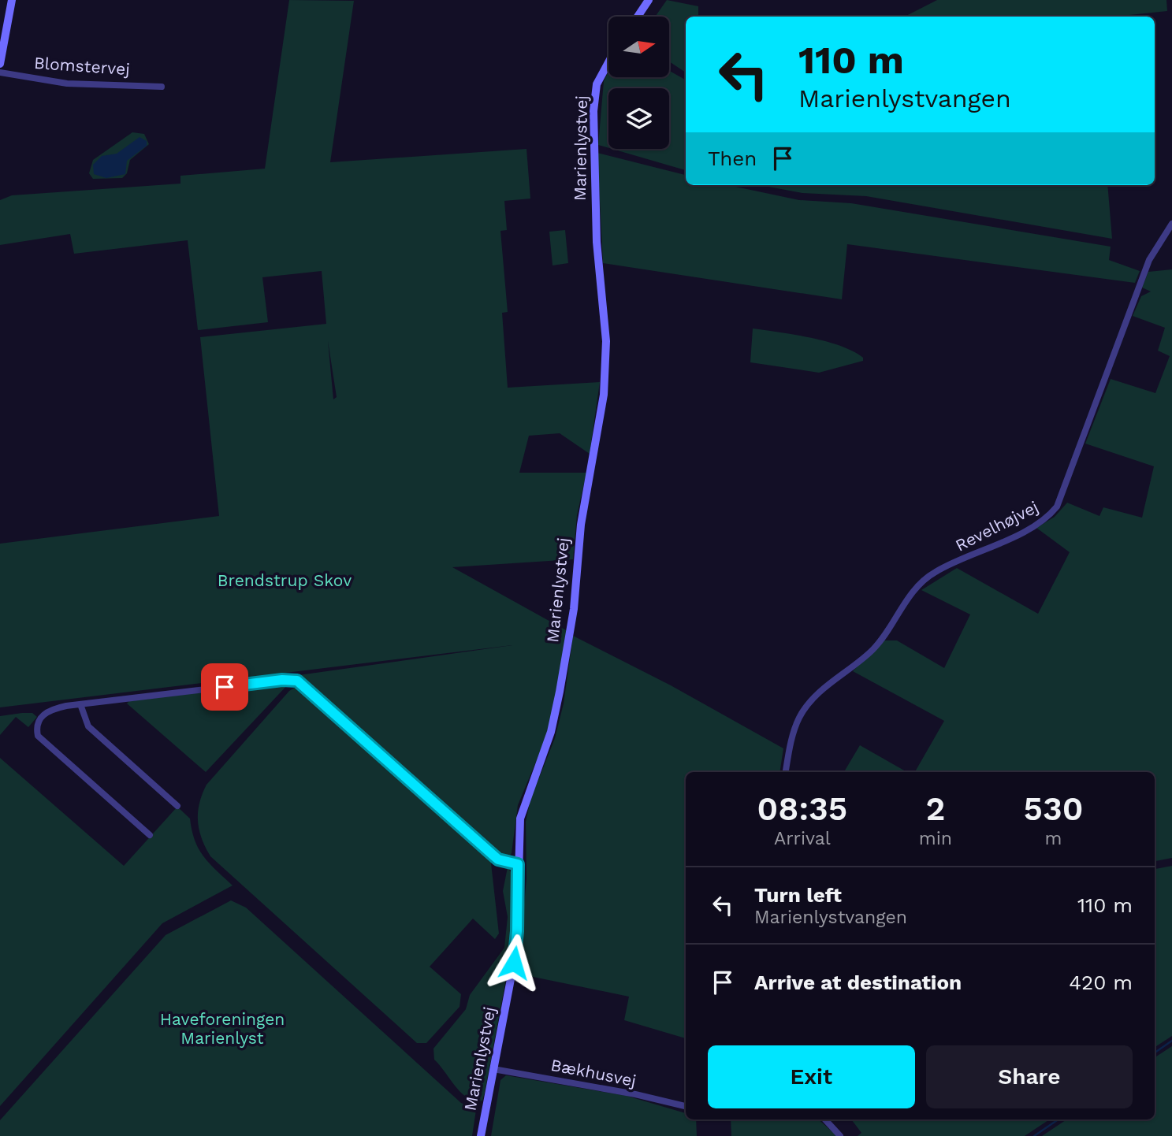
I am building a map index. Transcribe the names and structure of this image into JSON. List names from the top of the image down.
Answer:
{
  "streets": {
    "street": [
      "Blomstervej",
      "Marienlystvej",
      "Revelhøjvej",
      "Bækhusvej"
    ]
  },
  "crossings": [
    ["Marienlystvej", "Bækhusvej"]
  ],
  "parks": ["Brendstrup Skov", "Haveforeningen Marienlyst"],
  "north": "right",
  "page": {
    "turn": ["110 m", "Marienlystvangen"],
    "then": "Then",
    "eta": [
      "08:35",
      "Arrival",
      "2",
      "min",
      "530",
      "m"
    ],
    "list": [
      {
        "name": "Turn left",
        "note": "Marienlystvangen",
        "value": "110 m"
      },
      {
        "name": "Arrive at destination",
        "value": "420 m"
      }
    ],
    "buttons": ["Exit", "Share"]
  }
}
